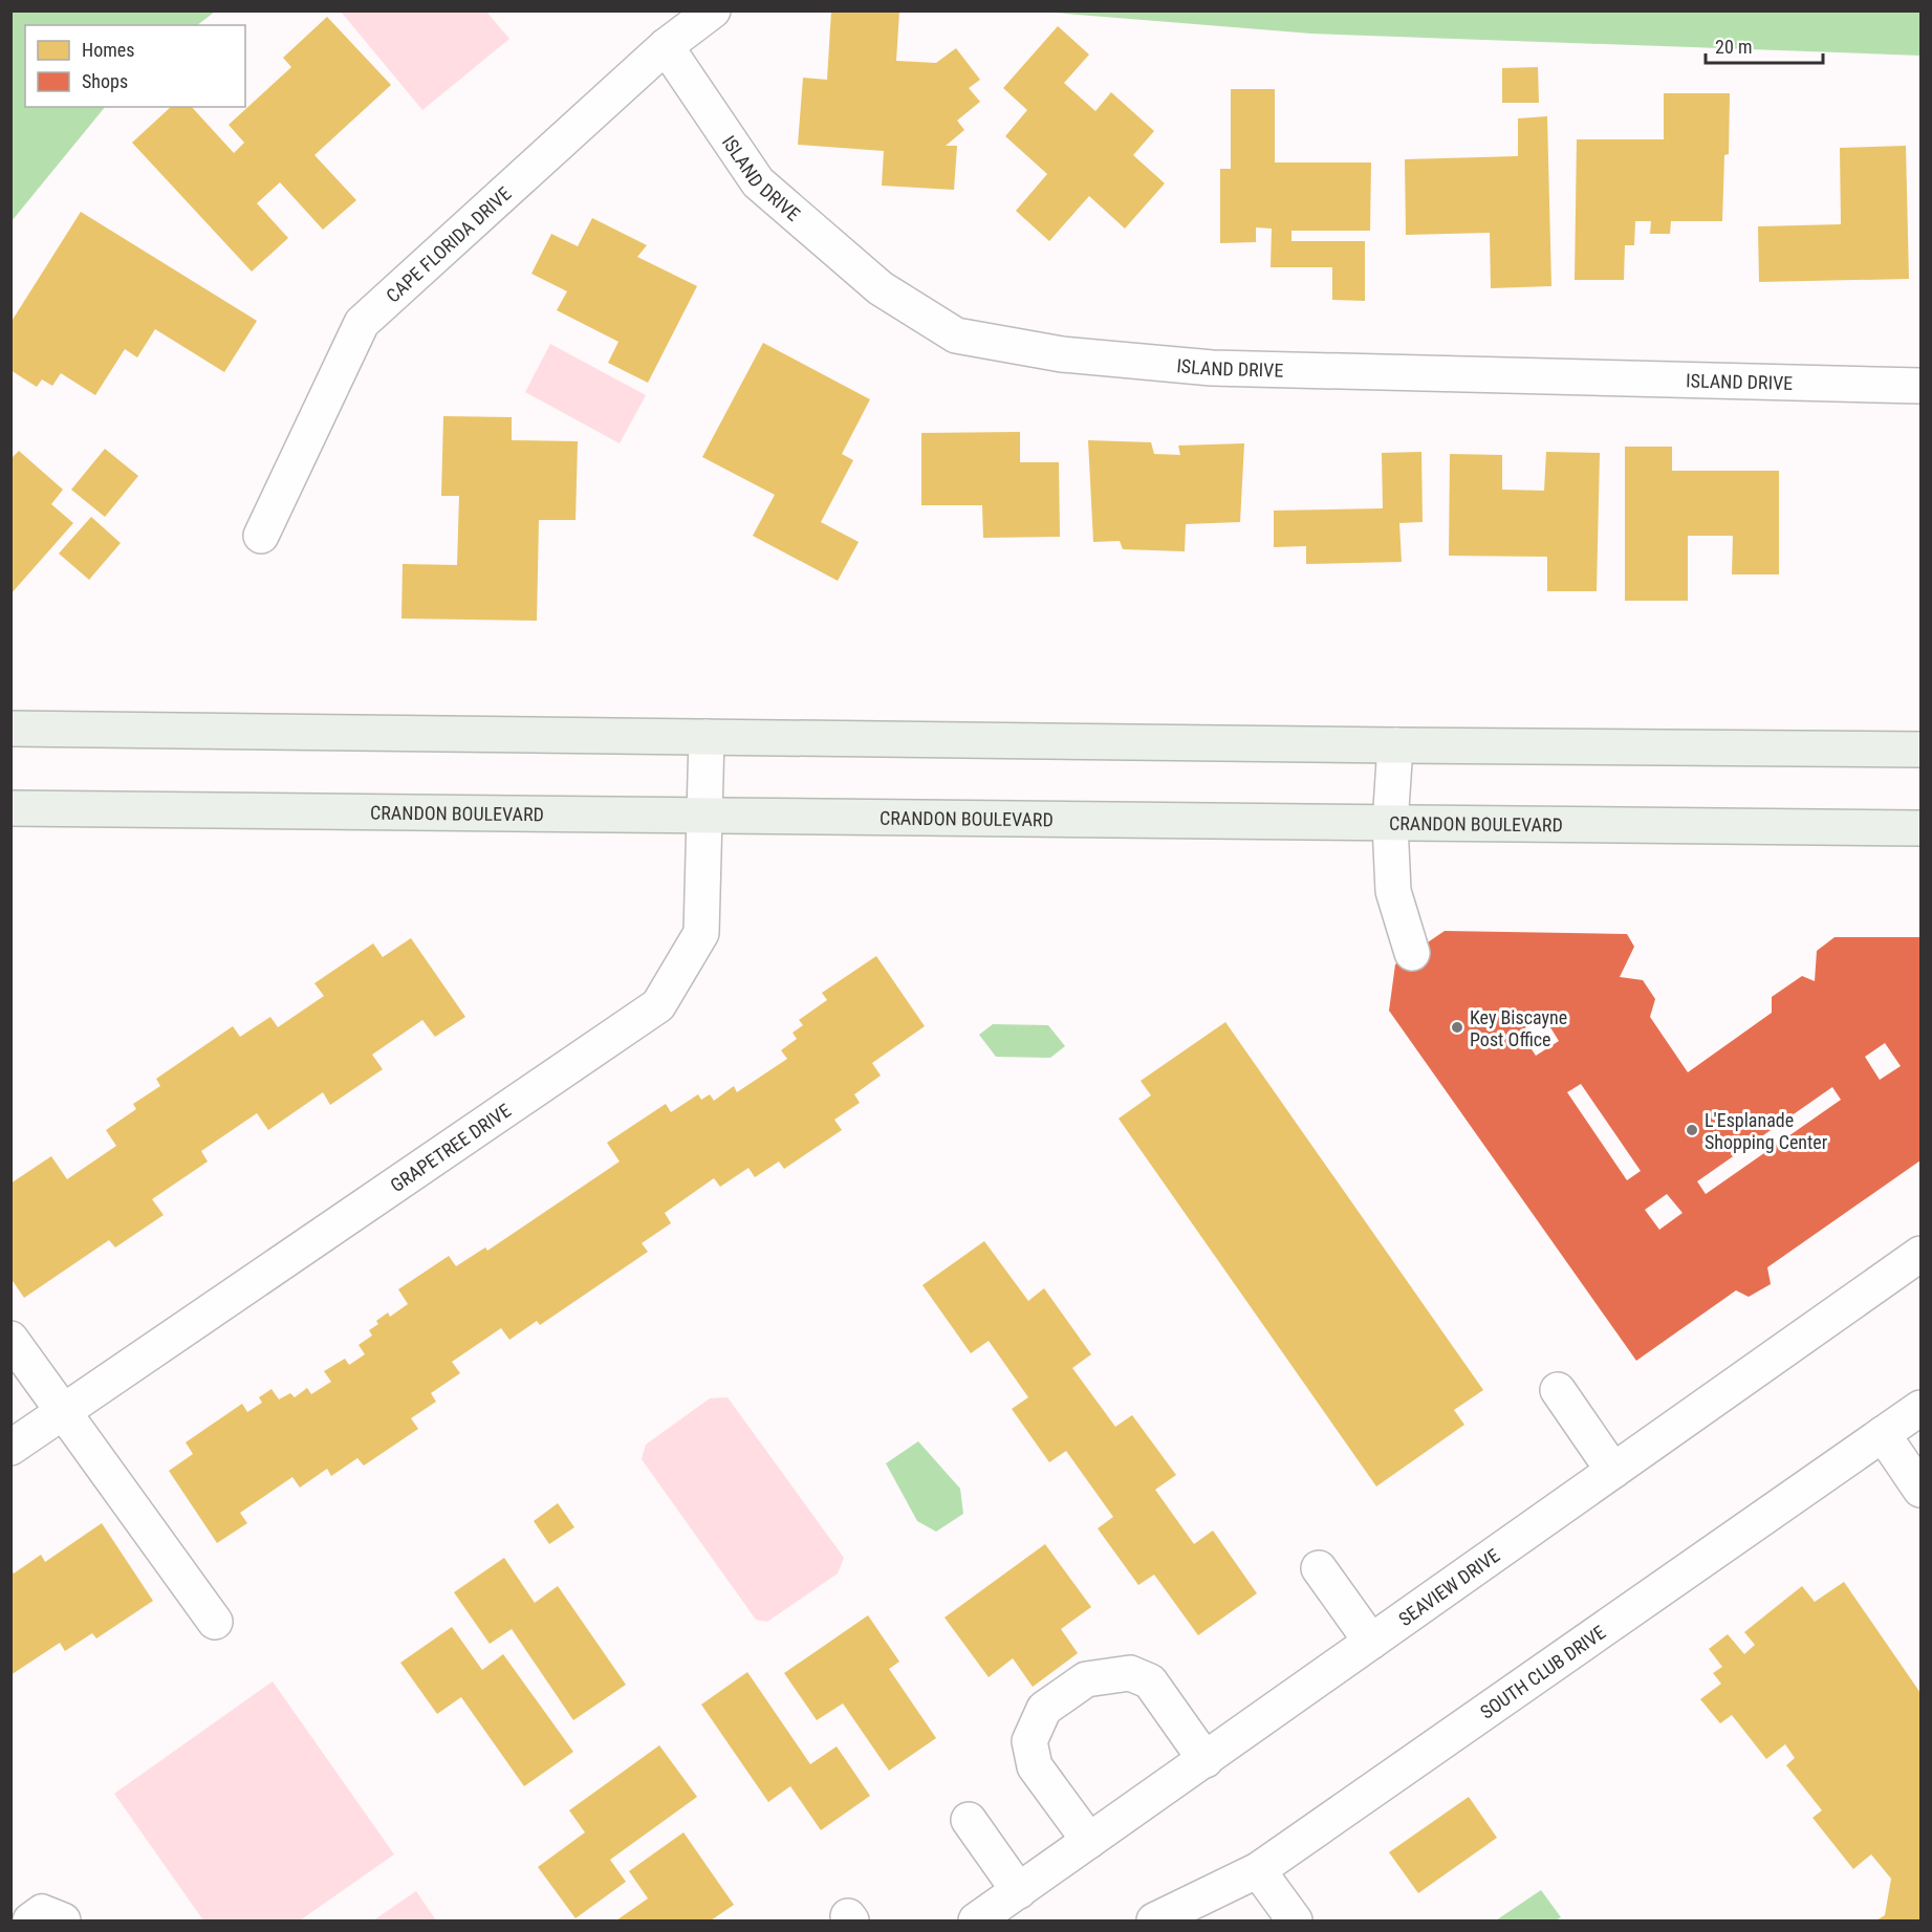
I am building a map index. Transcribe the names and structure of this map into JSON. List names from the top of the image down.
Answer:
{
  "streets": {
    "main road": ["CRANDON BOULEVARD"],
    "street": [
      "ISLAND DRIVE",
      "CAPE FLORIDA DRIVE",
      "GRAPETREE DRIVE",
      "SEAVIEW DRIVE",
      "SOUTH CLUB DRIVE"
    ]
  },
  "crossings": [
    ["ISLAND DRIVE", "CAPE FLORIDA DRIVE"],
    ["CRANDON BOULEVARD", "GRAPETREE DRIVE"]
  ],
  "places": ["Key Biscayne Post Office", "L'Esplanade Shopping Center"],
  "legend": ["Homes", "Shops"],
  "scale_bar": "20 m"
}
